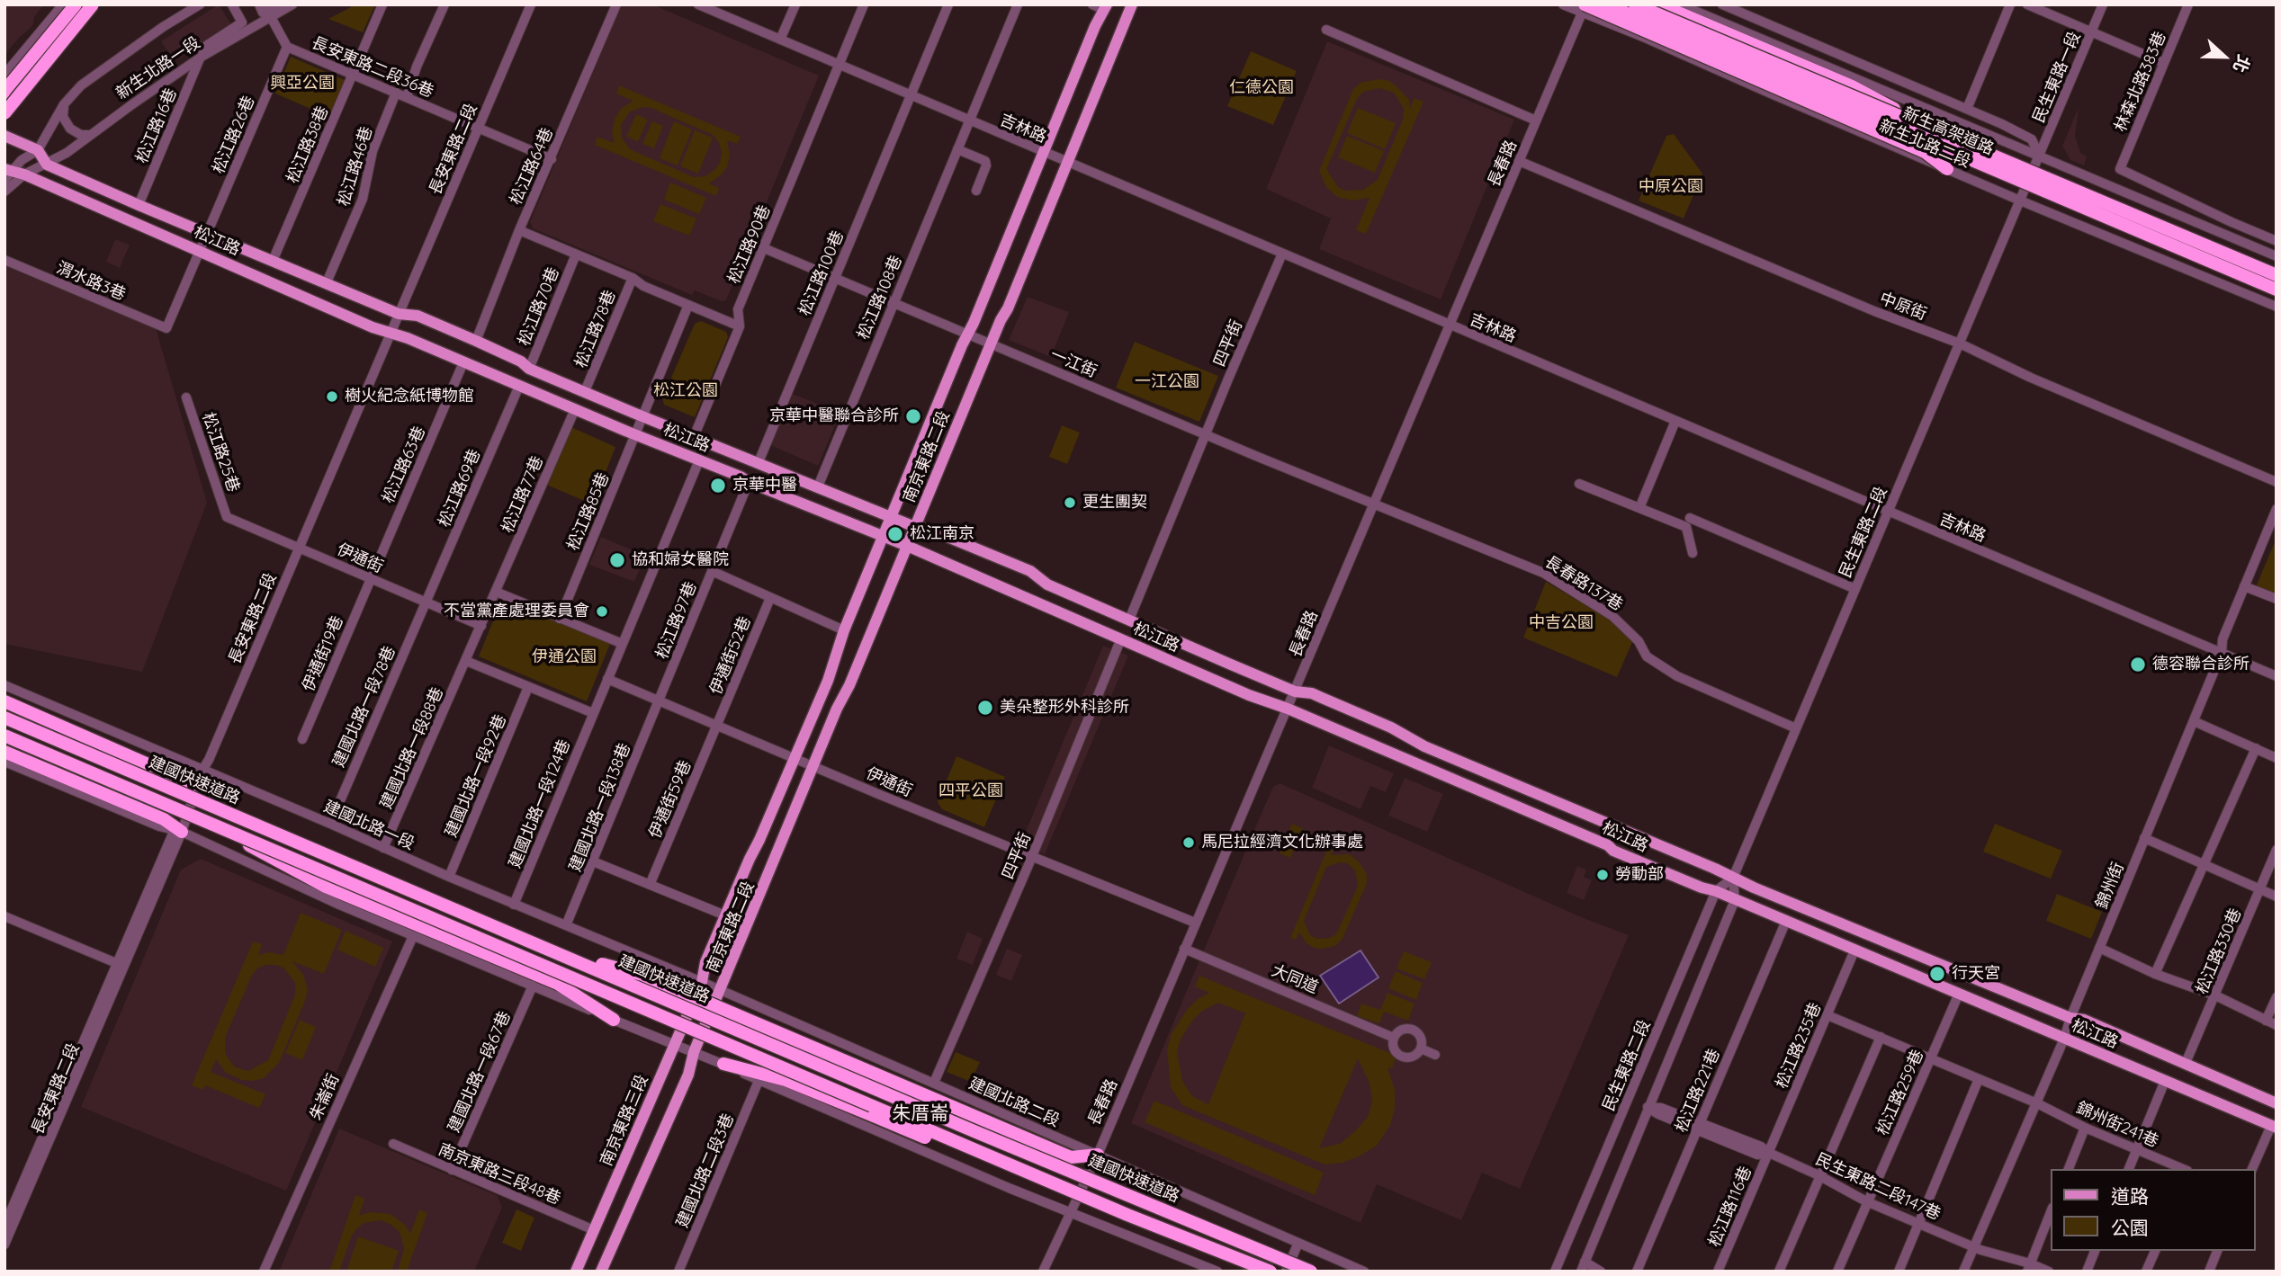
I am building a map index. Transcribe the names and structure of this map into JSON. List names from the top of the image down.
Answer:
{
  "streets": {
    "highway": ["新生高架道路", "建國快速道路"],
    "main road": [
      "新生北路一段",
      "松江路",
      "南京東路二段",
      "南京東路三段"
    ],
    "street": [
      "長安東路二段36巷",
      "民生東路一段",
      "林森北路383巷",
      "松江路16巷",
      "吉林路",
      "松江路26巷",
      "新生北路二段",
      "松江路38巷",
      "長安東路二段",
      "長春路",
      "松江路46巷",
      "松江路64巷",
      "松江路90巷",
      "松江路100巷",
      "渭水路3巷",
      "松江路108巷",
      "松江路70巷",
      "中原街",
      "松江路78巷",
      "四平街",
      "一江街",
      "松江路25巷",
      "松江路63巷",
      "松江路69巷",
      "松江路77巷",
      "松江路85巷",
      "民生東路二段",
      "伊通街",
      "長春路137巷",
      "松江路97巷",
      "伊通街19巷",
      "伊通街52巷",
      "建國北路一段78巷",
      "建國北路一段88巷",
      "建國北路一段92巷",
      "伊通街59巷",
      "建國北路一段124巷",
      "建國北路一段138巷",
      "建國北路一段",
      "錦州街",
      "松江路330巷",
      "大同道",
      "松江路235巷",
      "建國北路一段67巷",
      "松江路221巷",
      "松江路259巷",
      "朱崙街",
      "建國北路二段",
      "錦州街241巷",
      "建國北路二段3巷",
      "南京東路三段48巷",
      "民生東路二段147巷",
      "松江路116巷"
    ]
  },
  "crossings": [
    ["長安東路二段36巷", "新生北路一段"],
    ["長安東路二段36巷", "松江路26巷"],
    ["長安東路二段36巷", "松江路38巷"],
    ["長安東路二段36巷", "長安東路二段"],
    ["長安東路二段36巷", "松江路46巷"],
    ["長安東路二段36巷", "松江路64巷"],
    ["新生北路一段", "松江路16巷"],
    ["新生北路一段", "松江路"],
    ["民生東路一段", "新生北路二段"],
    ["民生東路一段", "民生東路二段"],
    ["松江路16巷", "松江路"],
    ["吉林路", "長春路"],
    ["吉林路", "松江路90巷"],
    ["吉林路", "松江路100巷"],
    ["吉林路", "松江路108巷"],
    ["吉林路", "四平街"],
    ["吉林路", "南京東路二段"],
    ["吉林路", "民生東路二段"],
    ["吉林路", "錦州街"],
    ["松江路26巷", "松江路"],
    ["松江路26巷", "渭水路3巷"],
    ["新生北路二段", "民生東路二段"],
    ["松江路38巷", "松江路"],
    ["長安東路二段", "松江路"],
    ["長安東路二段", "伊通街"],
    ["長安東路二段", "建國北路一段"],
    ["長春路", "松江路"],
    ["長春路", "中原街"],
    ["長春路", "一江街"],
    ["長春路", "伊通街"],
    ["長春路", "長春路137巷"],
    ["長春路", "大同道"],
    ["長春路", "建國北路二段"],
    ["松江路46巷", "松江路"],
    ["松江路64巷", "松江路"],
    ["松江路", "松江路90巷"],
    ["松江路", "松江路100巷"],
    ["松江路", "渭水路3巷"],
    ["松江路", "松江路108巷"],
    ["松江路", "松江路70巷"],
    ["松江路", "松江路78巷"],
    ["松江路", "四平街"],
    ["松江路", "南京東路二段"],
    ["松江路", "松江路63巷"],
    ["松江路", "松江路69巷"],
    ["松江路", "松江路77巷"],
    ["松江路", "松江路85巷"],
    ["松江路", "民生東路二段"],
    ["松江路", "松江路97巷"],
    ["松江路", "錦州街"],
    ["松江路", "松江路330巷"],
    ["松江路", "松江路235巷"],
    ["松江路", "松江路221巷"],
    ["松江路", "松江路259巷"],
    ["松江路90巷", "一江街"],
    ["松江路100巷", "一江街"],
    ["松江路108巷", "一江街"],
    ["中原街", "民生東路二段"],
    ["四平街", "一江街"],
    ["四平街", "伊通街"],
    ["四平街", "建國北路二段"],
    ["一江街", "南京東路二段"],
    ["一江街", "長春路137巷"],
    ["松江路25巷", "伊通街"],
    ["南京東路二段", "伊通街"],
    ["南京東路二段", "建國北路一段"],
    ["南京東路二段", "建國北路二段"],
    ["南京東路二段", "南京東路三段"],
    ["松江路63巷", "伊通街"],
    ["松江路63巷", "伊通街19巷"],
    ["松江路69巷", "伊通街"],
    ["松江路69巷", "建國北路一段78巷"],
    ["民生東路二段", "長春路137巷"],
    ["民生東路二段", "民生東路二段147巷"],
    ["伊通街", "松江路97巷"],
    ["伊通街", "伊通街19巷"],
    ["伊通街", "伊通街52巷"],
    ["伊通街", "建國北路一段78巷"],
    ["伊通街", "伊通街59巷"],
    ["伊通街", "建國北路一段138巷"],
    ["松江路97巷", "建國北路一段138巷"],
    ["伊通街52巷", "伊通街59巷"],
    ["建國北路一段78巷", "建國北路一段"],
    ["建國北路一段88巷", "建國北路一段"],
    ["建國北路一段92巷", "建國北路一段"],
    ["建國北路一段124巷", "建國北路一段"],
    ["建國北路一段138巷", "建國北路一段"],
    ["建國北路一段", "建國北路二段"],
    ["建國北路一段", "南京東路三段"],
    ["錦州街", "錦州街241巷"],
    ["錦州街", "民生東路二段147巷"],
    ["松江路235巷", "錦州街241巷"],
    ["松江路235巷", "民生東路二段147巷"],
    ["松江路235巷", "松江路116巷"],
    ["建國北路一段67巷", "南京東路三段48巷"],
    ["松江路221巷", "民生東路二段147巷"],
    ["松江路259巷", "錦州街241巷"],
    ["松江路259巷", "民生東路二段147巷"],
    ["南京東路三段", "南京東路三段48巷"],
    ["民生東路二段147巷", "松江路116巷"]
  ],
  "districts": ["朱厝崙"],
  "parks": [
    "興亞公園",
    "仁德公園",
    "中原公園",
    "一江公園",
    "松江公園",
    "中吉公園",
    "伊通公園",
    "四平公園"
  ],
  "places": [
    "樹火紀念紙博物館",
    "京華中醫聯合診所",
    "京華中醫",
    "更生團契",
    "松江南京",
    "協和婦女醫院",
    "不當黨產處理委員會",
    "德容聯合診所",
    "美朵整形外科診所",
    "馬尼拉經濟文化辦事處",
    "勞動部",
    "行天宮"
  ],
  "legend": ["道路", "公園"],
  "north": "right"
}
